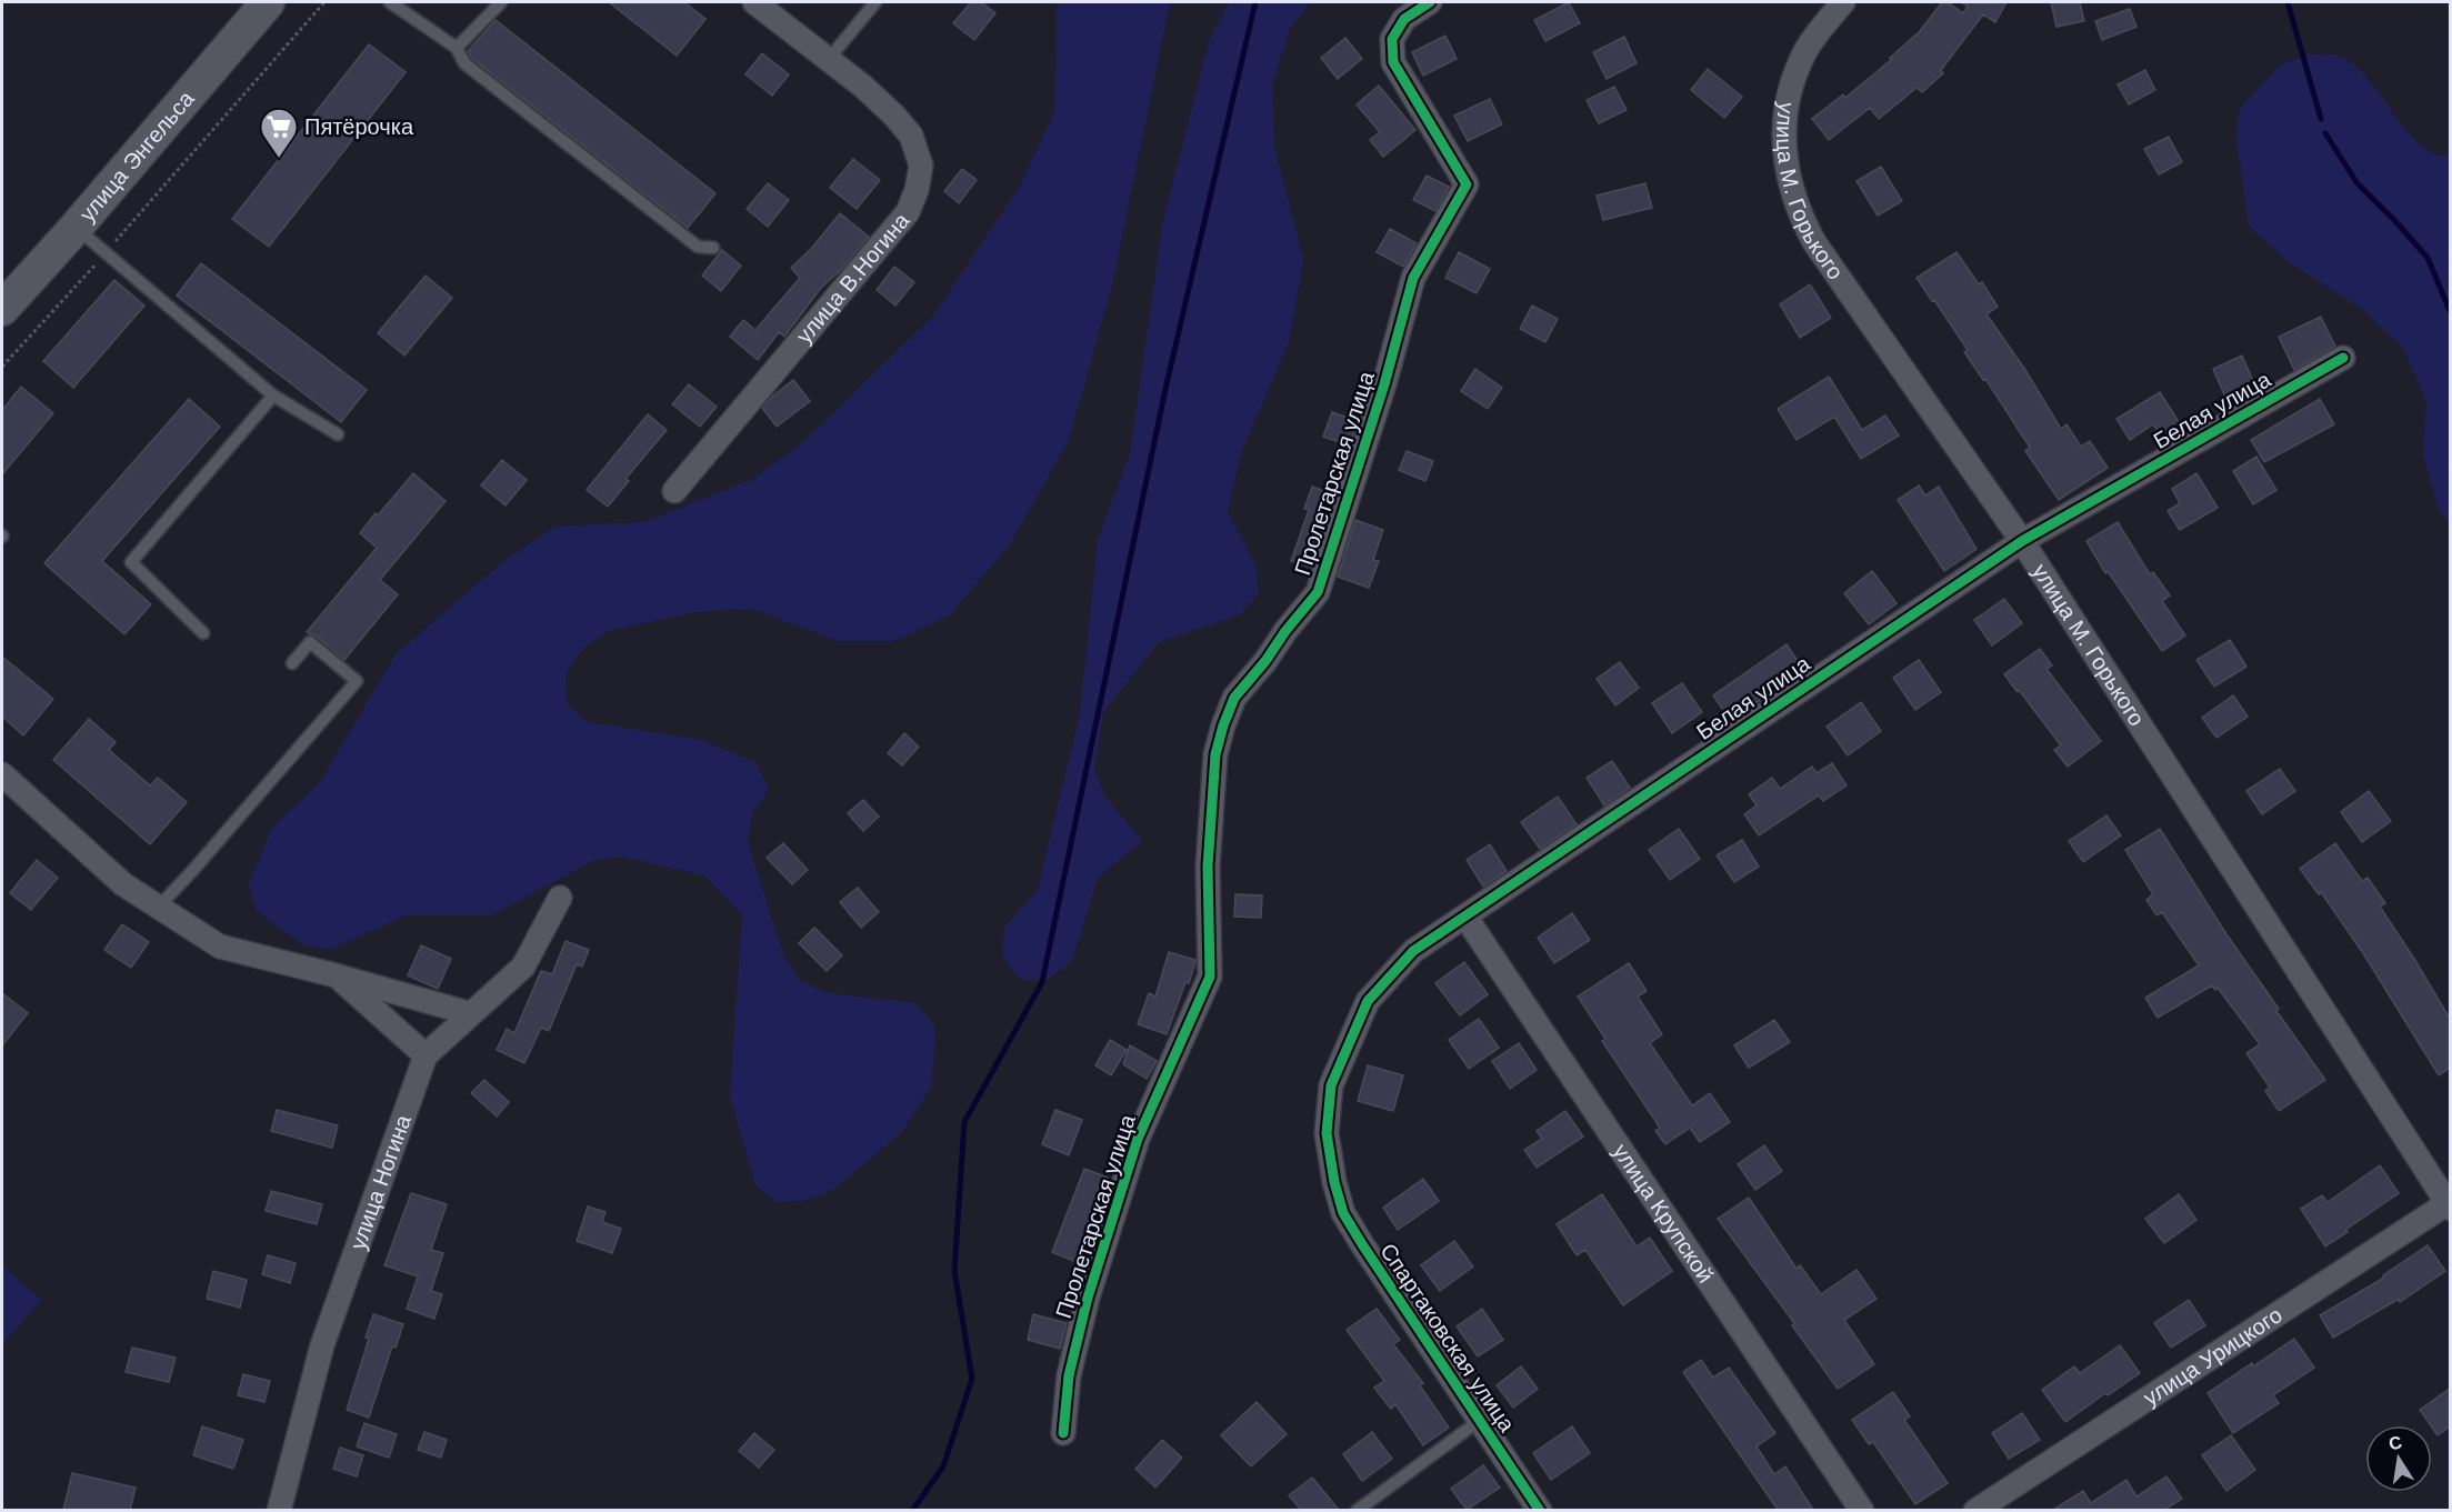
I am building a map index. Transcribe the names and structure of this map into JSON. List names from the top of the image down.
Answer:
{
  "streets": {
    "main road": ["улица Энгельса"],
    "street": [
      "улица М. Горького",
      "улица В.Ногина",
      "Белая улица",
      "Пролетарская улица",
      "улица Ногина",
      "улица Крупской",
      "Спартаковская улица",
      "улица Урицкого"
    ]
  },
  "crossings": [
    ["улица М. Горького", "Белая улица"],
    ["улица М. Горького", "улица Урицкого"],
    ["Белая улица", "улица Крупской"],
    ["Белая улица", "Спартаковская улица"]
  ],
  "places": {
    "supermarket": ["Пятёрочка"]
  },
  "north": "top"
}
